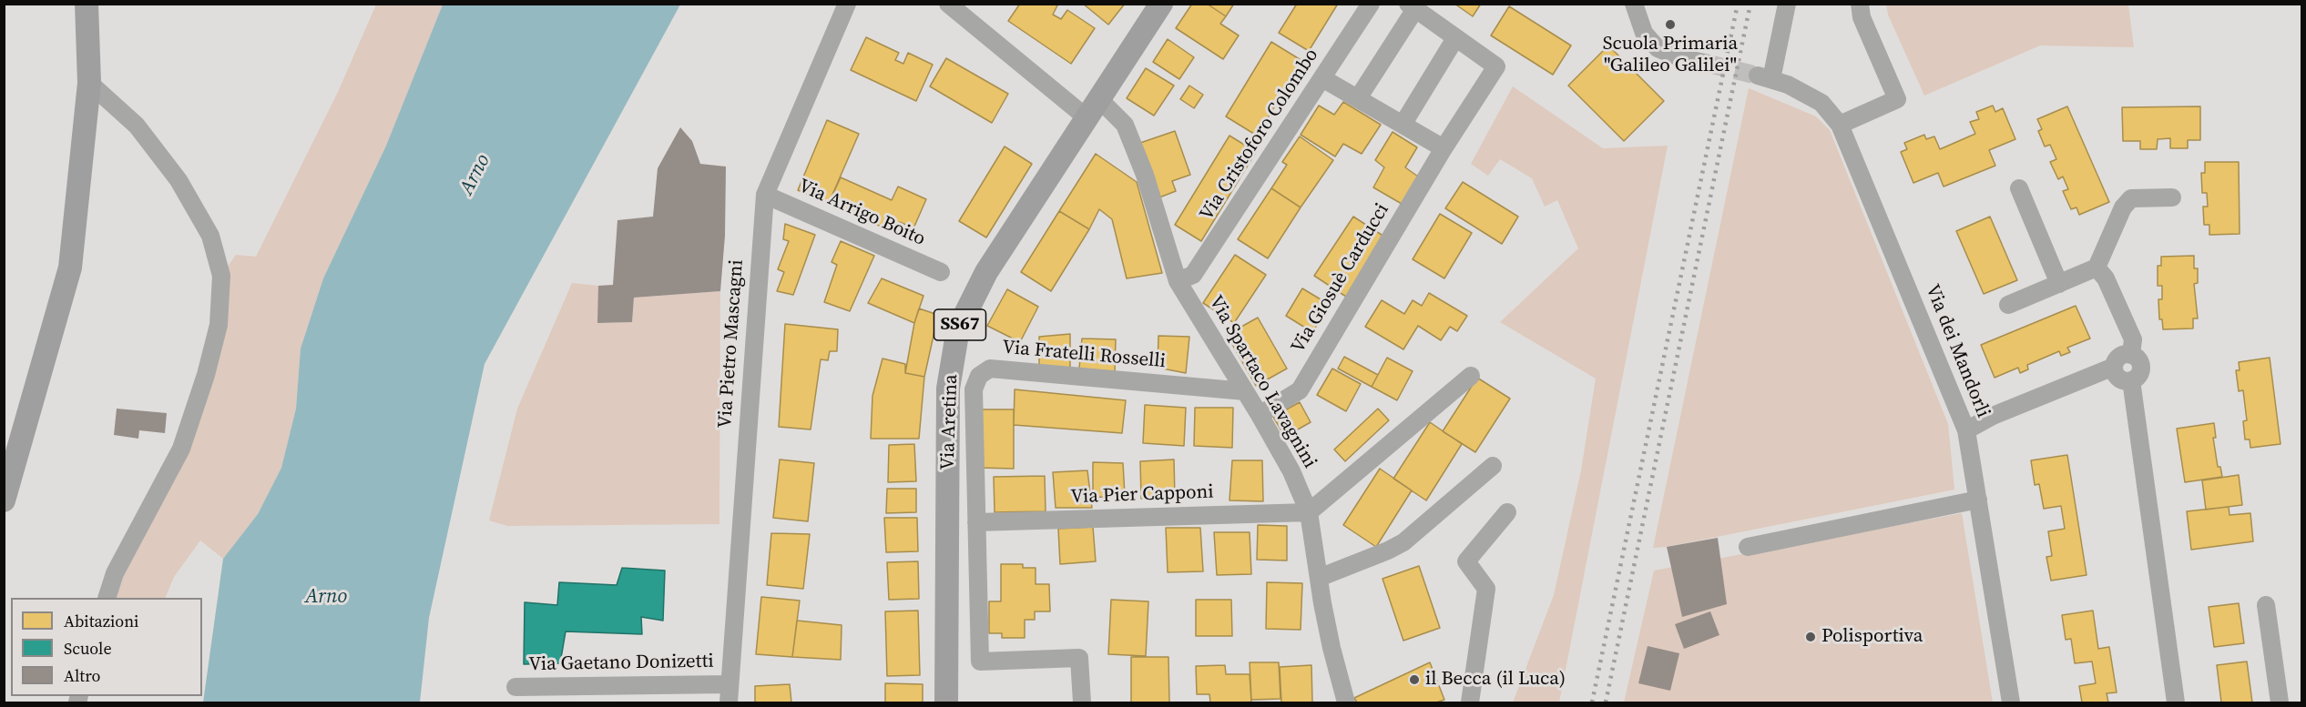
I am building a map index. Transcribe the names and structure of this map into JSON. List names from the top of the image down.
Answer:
{
  "streets": {
    "main road": ["SS67", "Via Aretina"],
    "street": [
      "Via Cristoforo Colombo",
      "Via Arrigo Boito",
      "Via Giosuè Carducci",
      "Via Pietro Mascagni",
      "Via dei Mandorli",
      "Via Fratelli Rosselli",
      "Via Spartaco Lavagnini",
      "Via Pier Capponi",
      "Via Gaetano Donizetti"
    ]
  },
  "crossings": [
    ["Via Cristoforo Colombo", "Via Spartaco Lavagnini"],
    ["Via Arrigo Boito", "Via Pietro Mascagni"],
    ["Via Giosuè Carducci", "Via Spartaco Lavagnini"],
    ["Via Pietro Mascagni", "Via Gaetano Donizetti"],
    ["Via Fratelli Rosselli", "Via Spartaco Lavagnini"],
    ["Via Fratelli Rosselli", "Via Pier Capponi"],
    ["Via Spartaco Lavagnini", "Via Aretina"],
    ["Via Spartaco Lavagnini", "Via Pier Capponi"]
  ],
  "water": ["Arno"],
  "places": ["Scuola Primaria \"Galileo Galilei\"", "Polisportiva", "il Becca (il Luca)"],
  "legend": ["Abitazioni", "Scuole", "Altro"]
}
